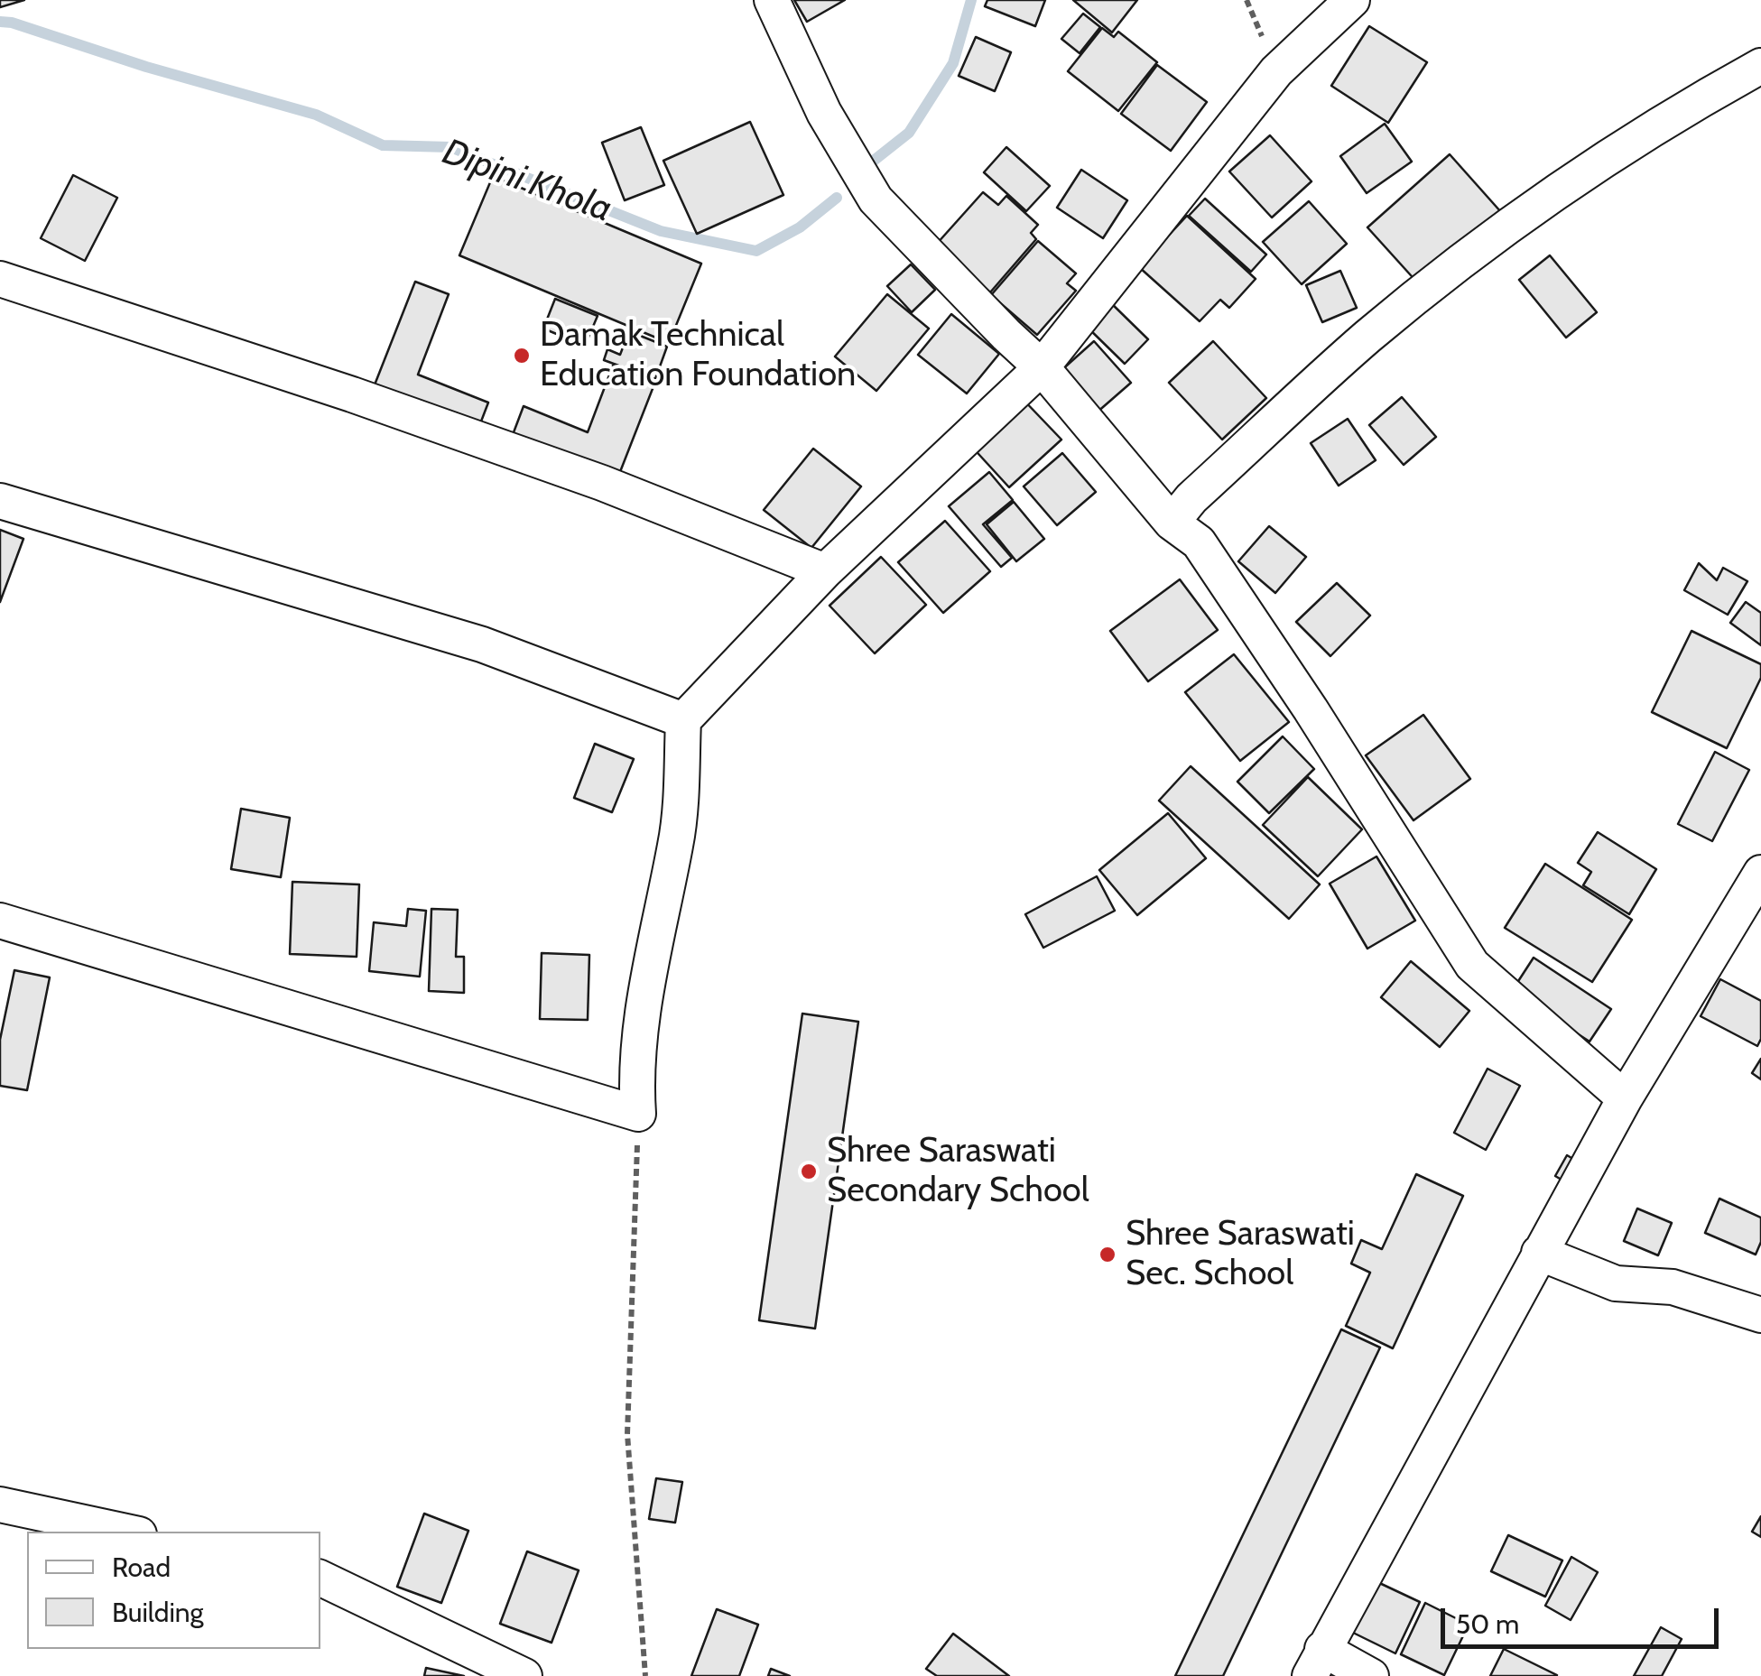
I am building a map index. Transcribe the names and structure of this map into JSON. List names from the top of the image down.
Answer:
{
  "water": ["Dipini Khola"],
  "places": ["Damak Technical Education Foundation", "Shree Saraswati Secondary School", "Shree Saraswati Sec. School"],
  "legend": ["Road", "Building"],
  "scale_bar": "50 m"
}
